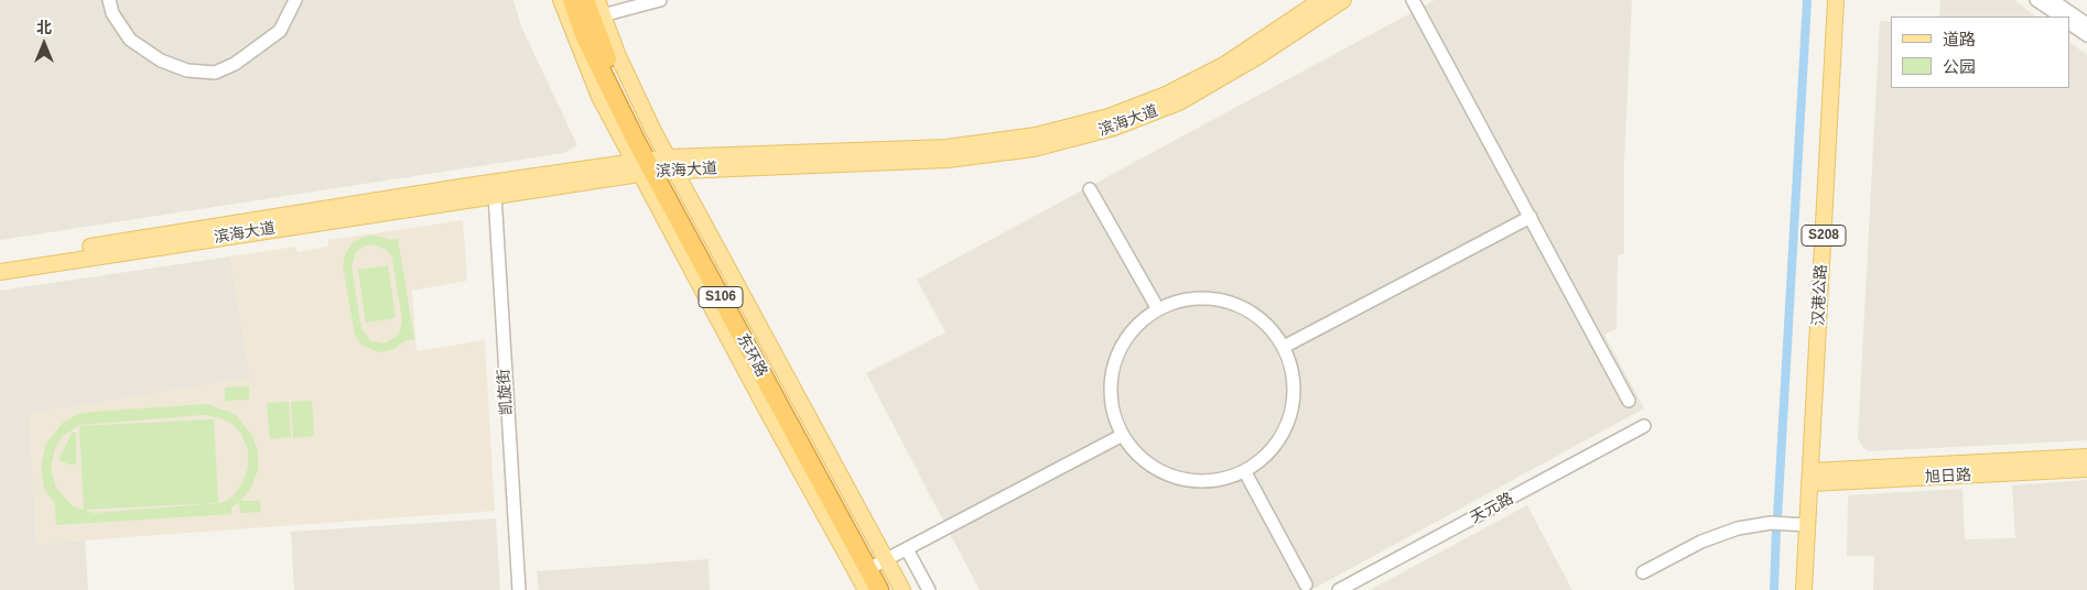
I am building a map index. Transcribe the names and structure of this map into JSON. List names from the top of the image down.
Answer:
{
  "streets": {
    "highway": ["S106", "东环路"],
    "main road": [
      "滨海大道",
      "S208",
      "汉港公路",
      "旭日路"
    ],
    "street": ["凯旋街", "天元路"]
  },
  "crossings": [
    ["滨海大道", "东环路"],
    ["滨海大道", "凯旋街"],
    ["汉港公路", "旭日路"]
  ],
  "legend": ["道路", "公园"],
  "north": "top"
}
